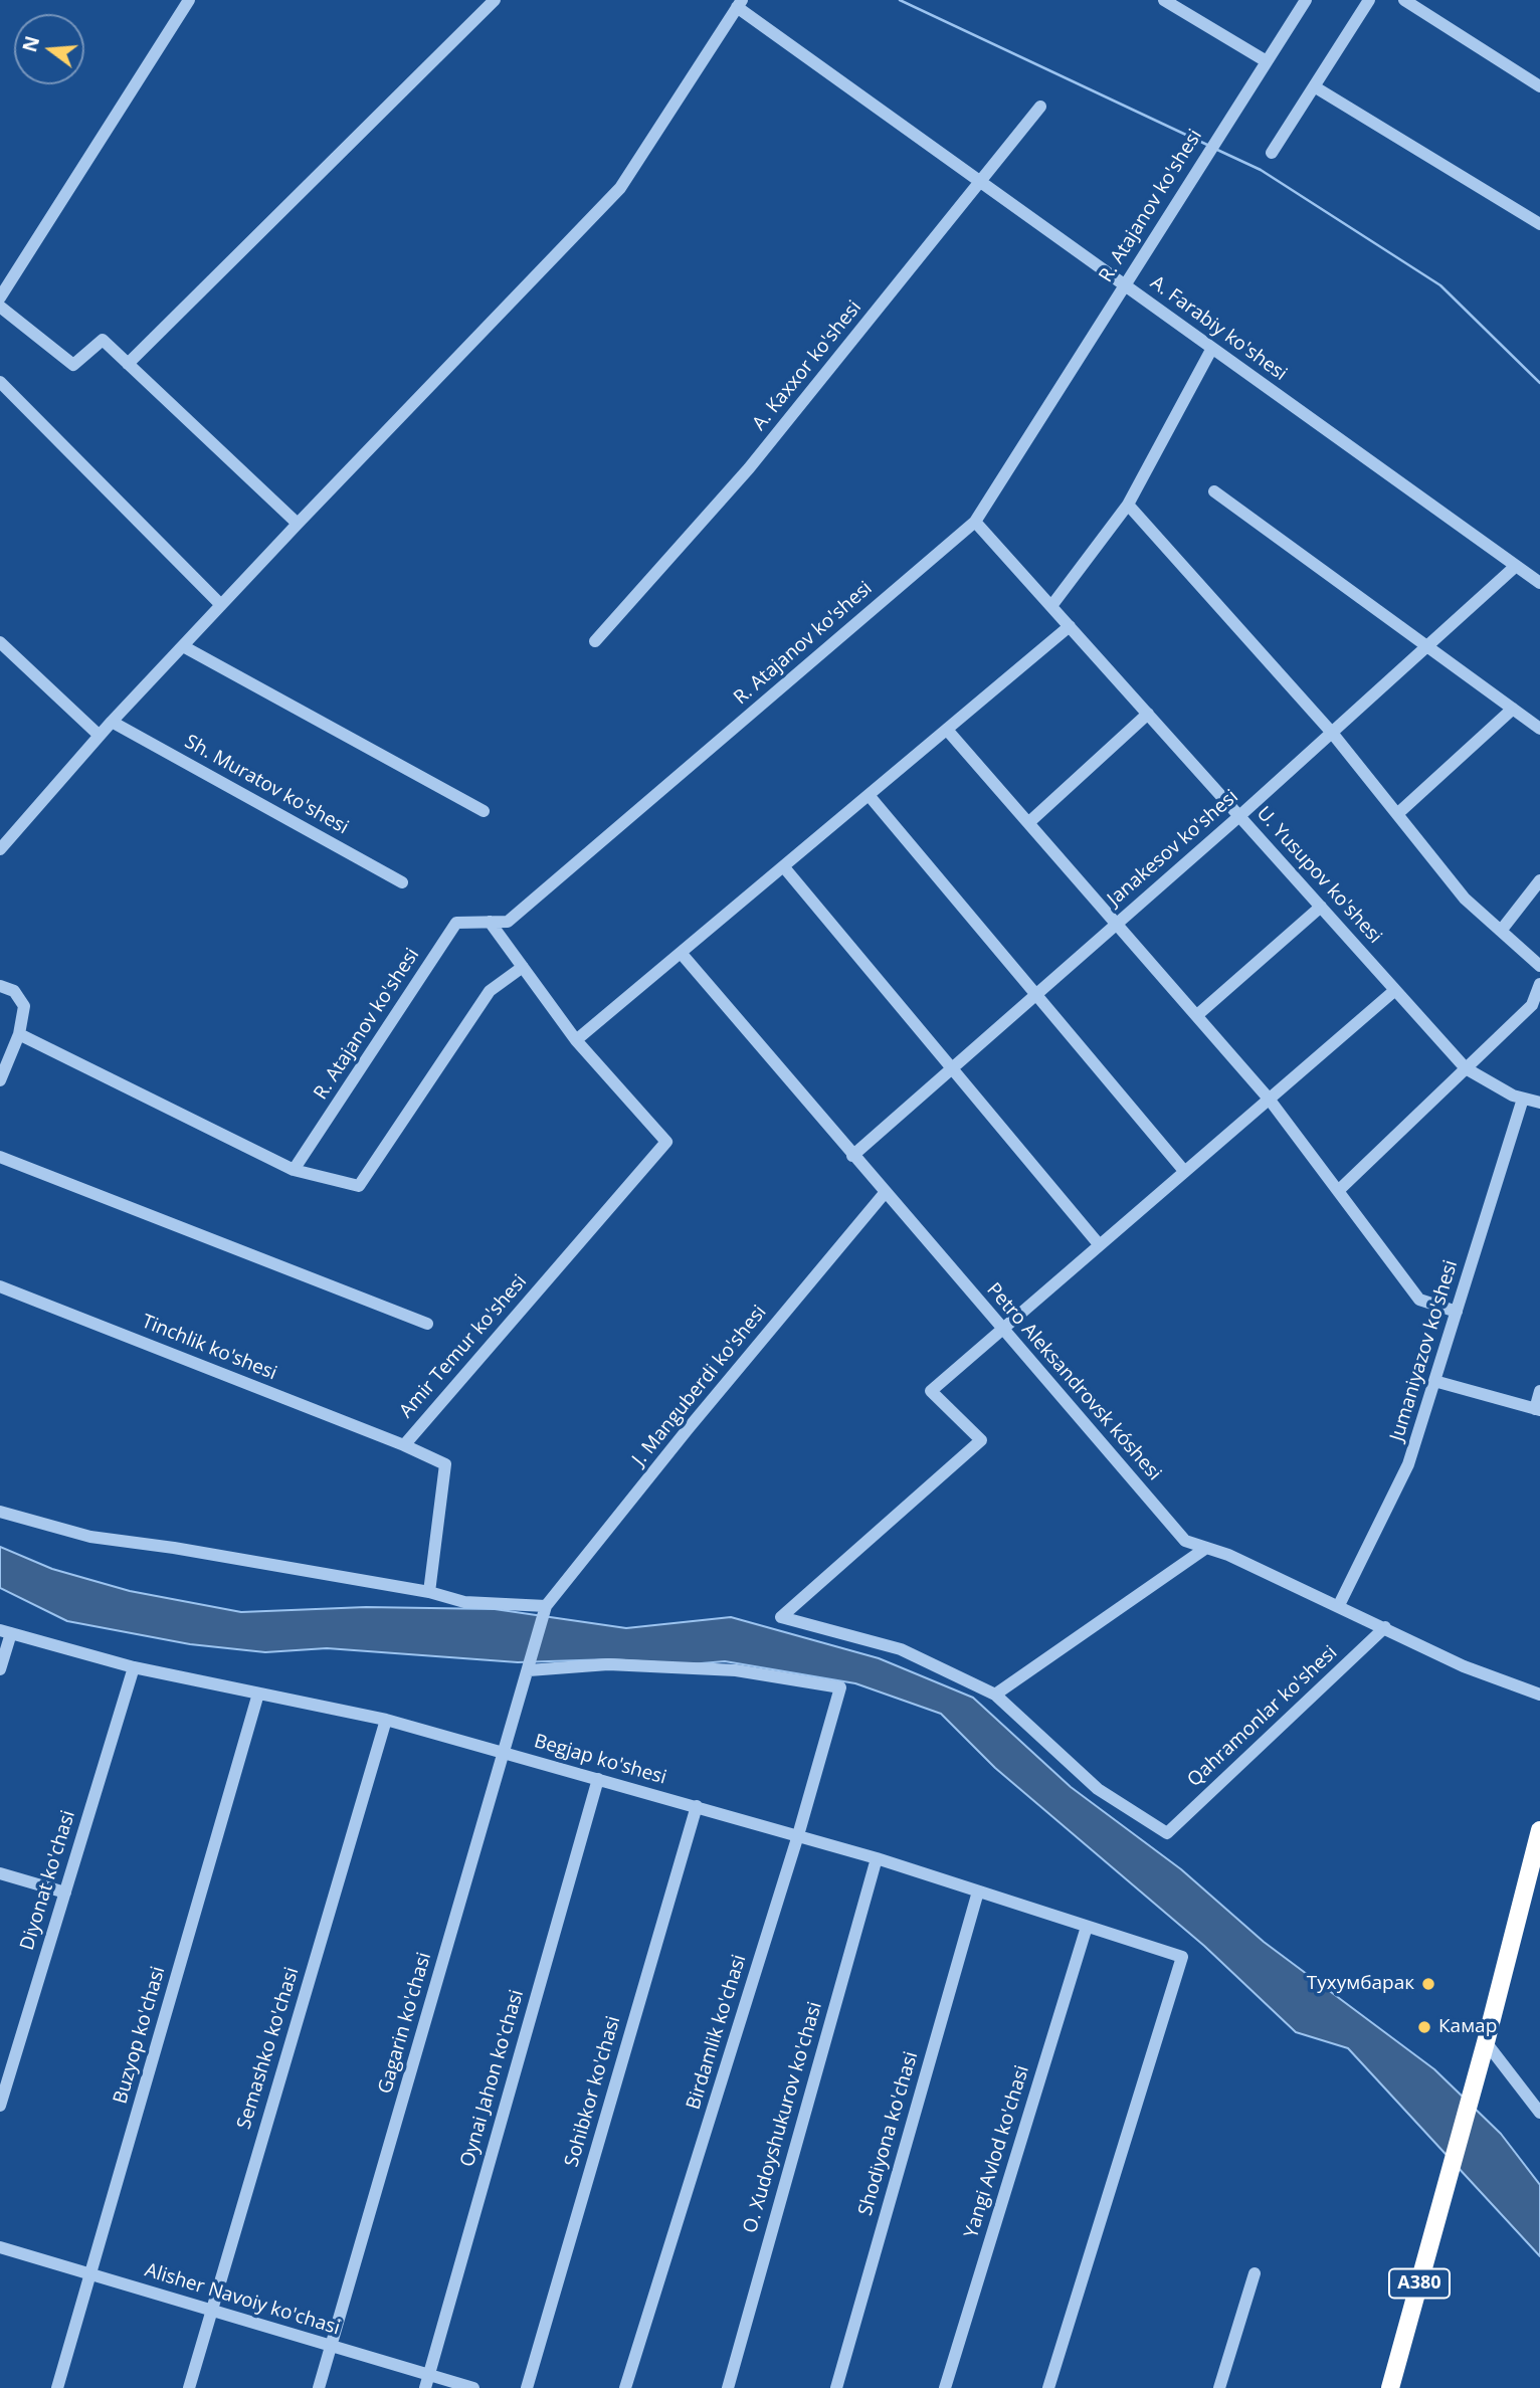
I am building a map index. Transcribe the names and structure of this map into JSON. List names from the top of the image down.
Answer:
{
  "streets": {
    "highway": ["A380"],
    "street": [
      "R. Atajanov ko'shesi",
      "A. Farabiy ko'shesi",
      "A. Kaxxor ko'shesi",
      "Sh. Muratov ko'shesi",
      "Janakesov ko'shesi",
      "U. Yusupov ko'shesi",
      "Amir Temur ko'shesi",
      "Tinchlik ko'shesi",
      "Jumaniyazov ko'shesi",
      "Petro Aleksandrovsk kóshesi",
      "J. Manguberdi ko'shesi",
      "Qahramonlar ko'shesi",
      "Begjap ko'shesi",
      "Diyonat ko'chasi",
      "Gagarin ko'chasi",
      "Birdamlik ko'chasi",
      "Buzyop ko'chasi",
      "Semashko ko'chasi",
      "Oynai Jahon ko'chasi",
      "Sohibkor ko'chasi",
      "O. Xudoyshukurov ko'chasi",
      "Shodiyona ko'chasi",
      "Yangi Avlod ko'chasi",
      "Alisher Navoiy ko'chasi"
    ]
  },
  "crossings": [
    ["R. Atajanov ko'shesi", "A. Farabiy ko'shesi"],
    ["R. Atajanov ko'shesi", "U. Yusupov ko'shesi"],
    ["A. Farabiy ko'shesi", "A. Kaxxor ko'shesi"],
    ["A. Farabiy ko'shesi", "Janakesov ko'shesi"],
    ["Janakesov ko'shesi", "U. Yusupov ko'shesi"],
    ["Janakesov ko'shesi", "Petro Aleksandrovsk kóshesi"],
    ["U. Yusupov ko'shesi", "Jumaniyazov ko'shesi"],
    ["Amir Temur ko'shesi", "Tinchlik ko'shesi"],
    ["Jumaniyazov ko'shesi", "Petro Aleksandrovsk kóshesi"],
    ["Petro Aleksandrovsk kóshesi", "J. Manguberdi ko'shesi"],
    ["Petro Aleksandrovsk kóshesi", "Qahramonlar ko'shesi"],
    ["J. Manguberdi ko'shesi", "Gagarin ko'chasi"],
    ["Begjap ko'shesi", "Diyonat ko'chasi"],
    ["Begjap ko'shesi", "Gagarin ko'chasi"],
    ["Begjap ko'shesi", "Birdamlik ko'chasi"],
    ["Begjap ko'shesi", "Buzyop ko'chasi"],
    ["Begjap ko'shesi", "Semashko ko'chasi"],
    ["Begjap ko'shesi", "Oynai Jahon ko'chasi"],
    ["Begjap ko'shesi", "Sohibkor ko'chasi"],
    ["Begjap ko'shesi", "O. Xudoyshukurov ko'chasi"],
    ["Begjap ko'shesi", "Shodiyona ko'chasi"],
    ["Begjap ko'shesi", "Yangi Avlod ko'chasi"],
    ["Gagarin ko'chasi", "Birdamlik ko'chasi"],
    ["Gagarin ko'chasi", "Alisher Navoiy ko'chasi"],
    ["Buzyop ko'chasi", "Alisher Navoiy ko'chasi"],
    ["Semashko ko'chasi", "Alisher Navoiy ko'chasi"],
    ["Oynai Jahon ko'chasi", "Alisher Navoiy ko'chasi"]
  ],
  "places": ["Тухумбарак", "Камар"],
  "north": "left"
}
